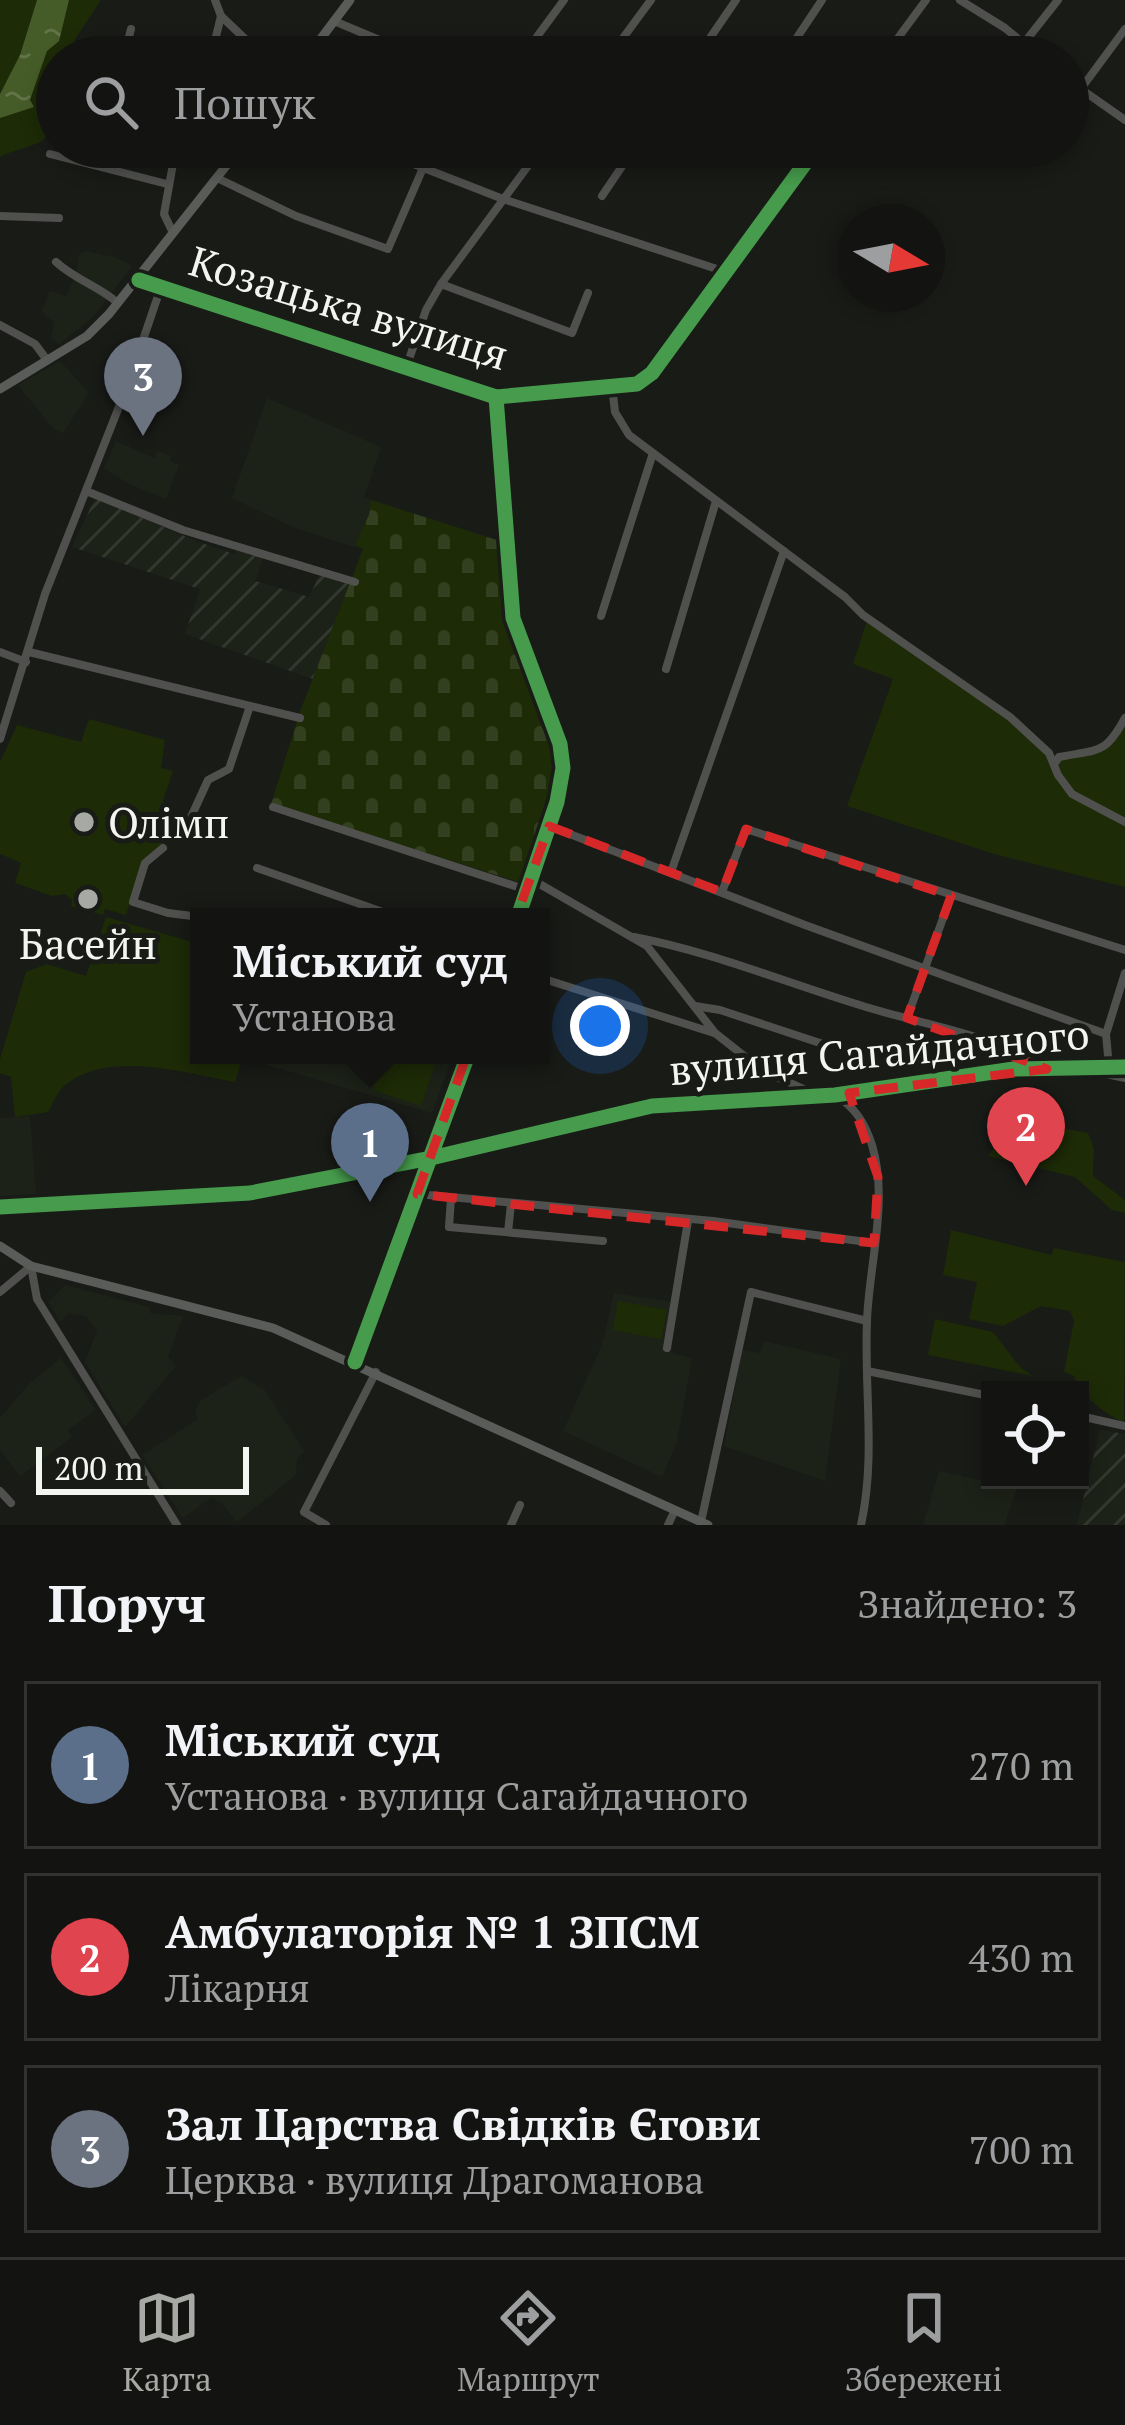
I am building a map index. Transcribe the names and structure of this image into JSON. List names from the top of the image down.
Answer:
{
  "streets": {
    "street": ["Козацька вулиця", "вулиця Сагайдачного"]
  },
  "places": ["Олімп", "Басейн"],
  "scale_bar": "200 m",
  "north": "right",
  "page": {
    "search": "Пошук",
    "pins": ["3", "2", "1"],
    "popup": ["Міський суд", "Установа"],
    "scale": "200 m",
    "heading": ["Поруч", "Знайдено: 3"],
    "list": [
      {
        "mark": "1",
        "name": "Міський суд",
        "note": "Установа · вулиця Сагайдачного",
        "value": "270 m"
      },
      {
        "mark": "2",
        "name": "Амбулаторія № 1 ЗПСМ",
        "note": "Лікарня",
        "value": "430 m"
      },
      {
        "mark": "3",
        "name": "Зал Царства Свідків Єгови",
        "note": "Церква · вулиця Драгоманова",
        "value": "700 m"
      }
    ],
    "nav": ["Карта", "Маршрут", "Збережені"]
  }
}
